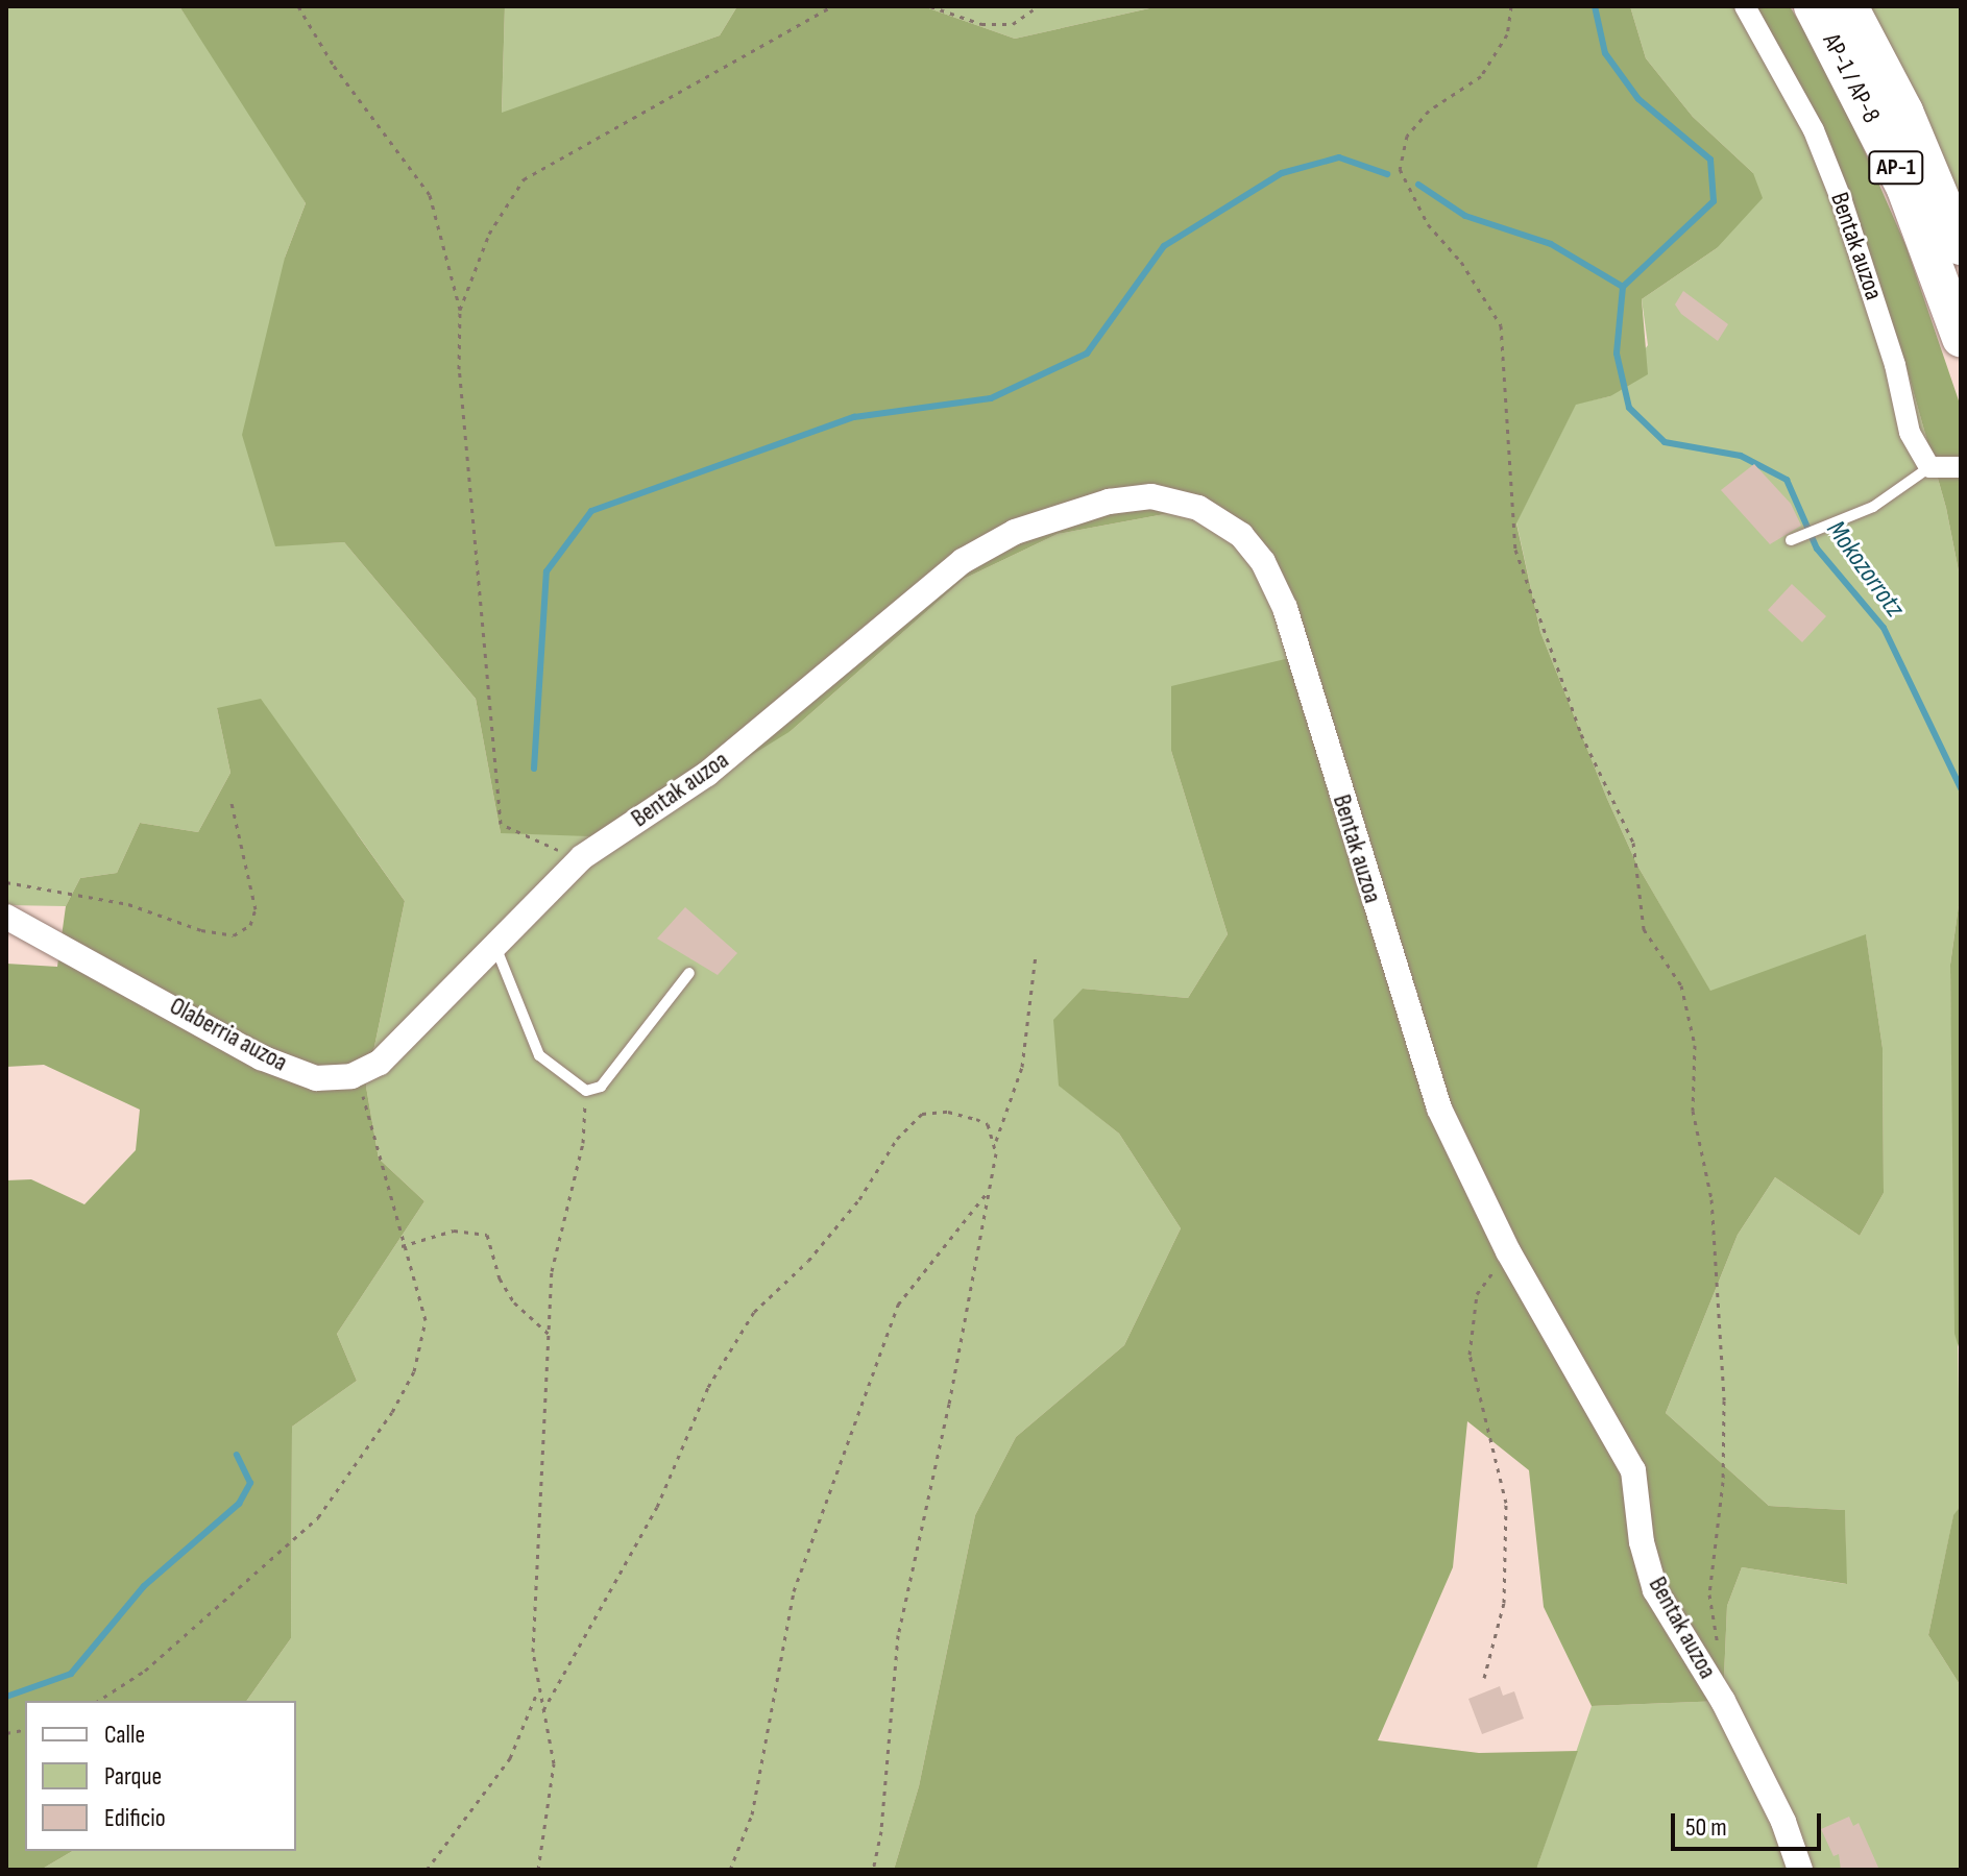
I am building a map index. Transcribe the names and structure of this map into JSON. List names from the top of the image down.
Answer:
{
  "streets": {
    "highway": ["AP-1 / AP-8", "AP-1"],
    "street": ["Bentak auzoa", "Olaberria auzoa"]
  },
  "water": ["Mokozorrotz"],
  "legend": ["Calle", "Parque", "Edificio"],
  "scale_bar": "50 m"
}
